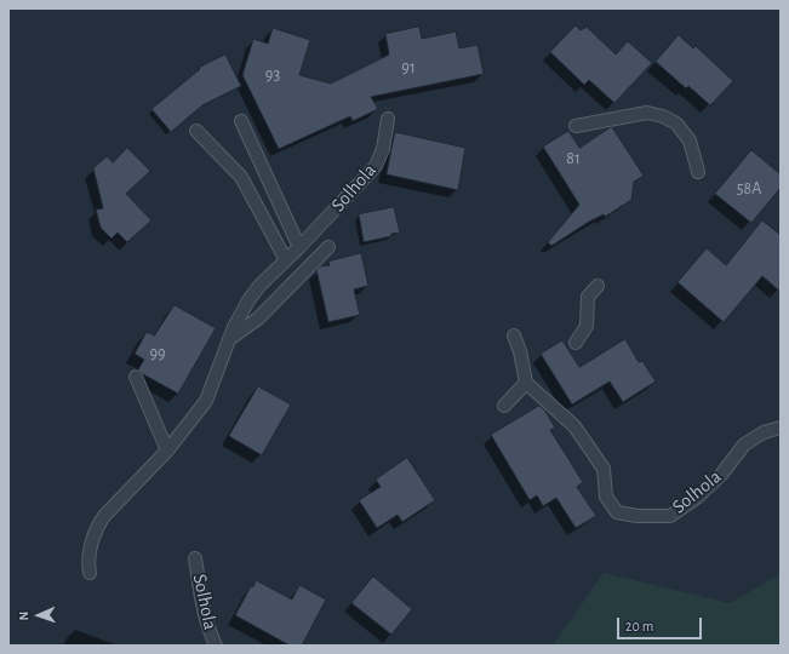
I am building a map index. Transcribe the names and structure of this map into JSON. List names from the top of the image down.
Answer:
{
  "streets": {
    "lane": ["Solhola"]
  },
  "house_numbers": [
    "91",
    "93",
    "81",
    "58A",
    "99"
  ],
  "scale_bar": "20 m",
  "north": "left"
}
